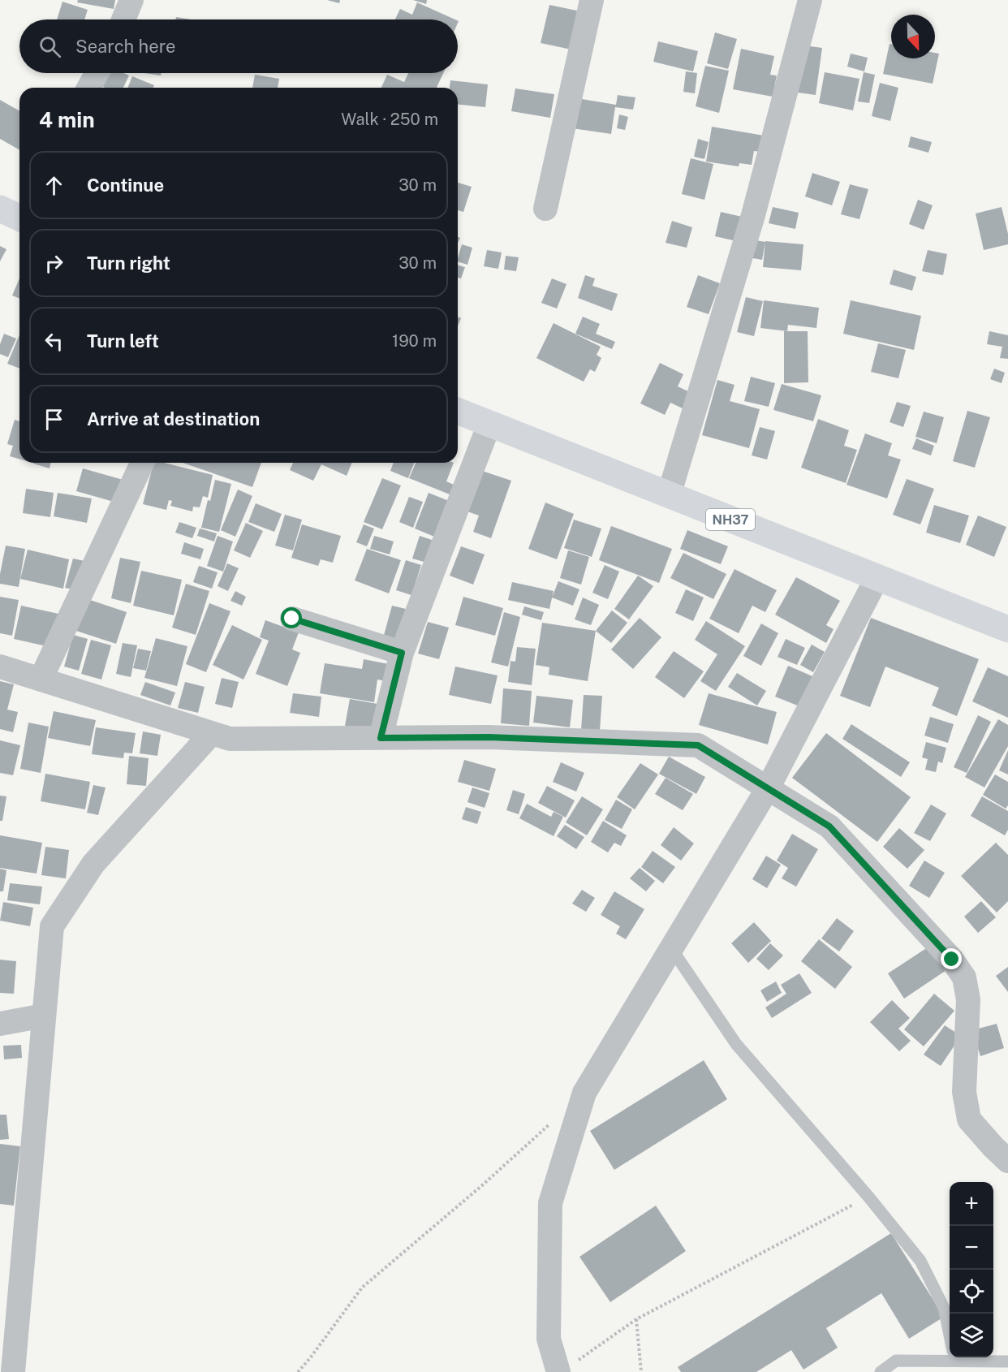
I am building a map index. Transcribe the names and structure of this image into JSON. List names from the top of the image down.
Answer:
{
  "streets": {
    "highway": ["NH37"]
  },
  "north": "bottom",
  "page": {
    "search": "Search here",
    "heading": ["4 min", "Walk · 250 m"],
    "list": [
      ["Continue", "30 m"],
      ["Turn right", "30 m"],
      ["Turn left", "190 m"],
      "Arrive at destination"
    ],
    "map_buttons": ["+", "−"]
  }
}
